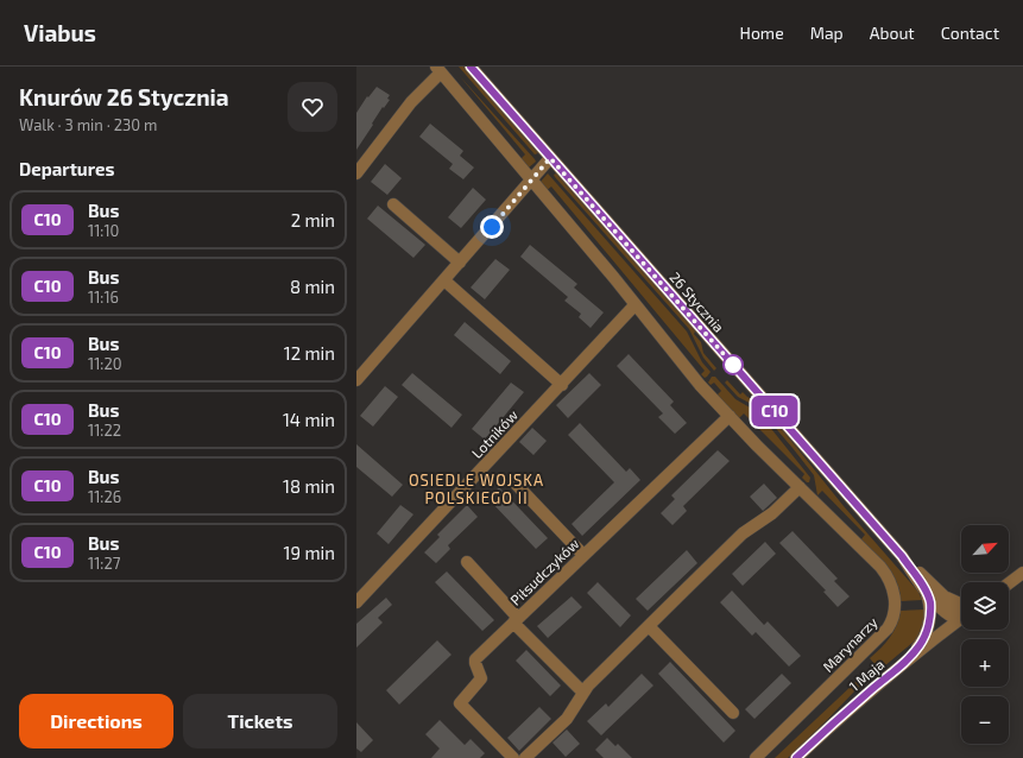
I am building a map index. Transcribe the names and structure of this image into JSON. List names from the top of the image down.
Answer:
{
  "streets": {
    "street": [
      "26 Stycznia",
      "Lotników",
      "Piłsudczyków",
      "Marynarzy",
      "1 Maja"
    ]
  },
  "crossings": [
    ["26 Stycznia", "1 Maja"],
    ["Lotników", "Marynarzy"],
    ["Piłsudczyków", "Marynarzy"]
  ],
  "districts": ["OSIEDLE WOJSKA POLSKIEGO II"],
  "lines": ["bus line C10"],
  "north": "top right",
  "page": {
    "header": "Viabus",
    "nav": [
      "Home",
      "Map",
      "About",
      "Contact"
    ],
    "heading": [
      ["Knurów 26 Stycznia", "Walk · 3 min · 230 m"],
      "Departures"
    ],
    "on_map": "C10",
    "list": [
      {
        "mark": "C10",
        "name": "Bus",
        "note": "11:10",
        "value": "2 min"
      },
      {
        "mark": "C10",
        "name": "Bus",
        "note": "11:16",
        "value": "8 min"
      },
      {
        "mark": "C10",
        "name": "Bus",
        "note": "11:20",
        "value": "12 min"
      },
      {
        "mark": "C10",
        "name": "Bus",
        "note": "11:22",
        "value": "14 min"
      },
      {
        "mark": "C10",
        "name": "Bus",
        "note": "11:26",
        "value": "18 min"
      },
      {
        "mark": "C10",
        "name": "Bus",
        "note": "11:27",
        "value": "19 min"
      }
    ],
    "map_buttons": ["+", "−"],
    "buttons": ["Directions", "Tickets"]
  }
}
